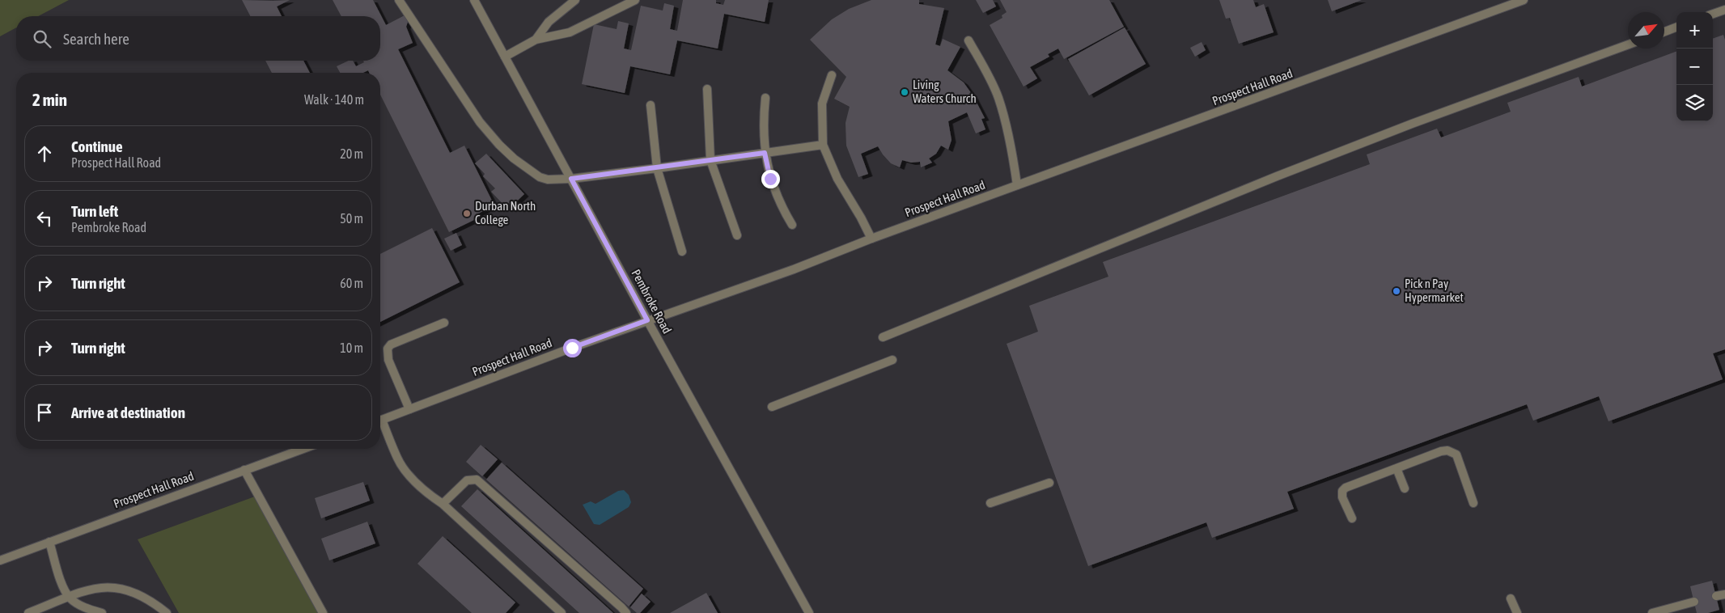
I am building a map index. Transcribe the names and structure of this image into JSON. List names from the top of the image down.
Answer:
{
  "streets": {
    "street": ["Prospect Hall Road", "Pembroke Road"]
  },
  "crossings": [
    ["Prospect Hall Road", "Pembroke Road"]
  ],
  "places": ["Living Waters Church", "Durban North College", "Pick n Pay Hypermarket"],
  "north": "top right",
  "page": {
    "map_buttons": ["+", "−"],
    "search": "Search here",
    "heading": ["2 min", "Walk · 140 m"],
    "list": [
      ["Continue", "Prospect Hall Road", "20 m"],
      ["Turn left", "Pembroke Road", "50 m"],
      ["Turn right", "60 m"],
      ["Turn right", "10 m"],
      "Arrive at destination"
    ]
  }
}
